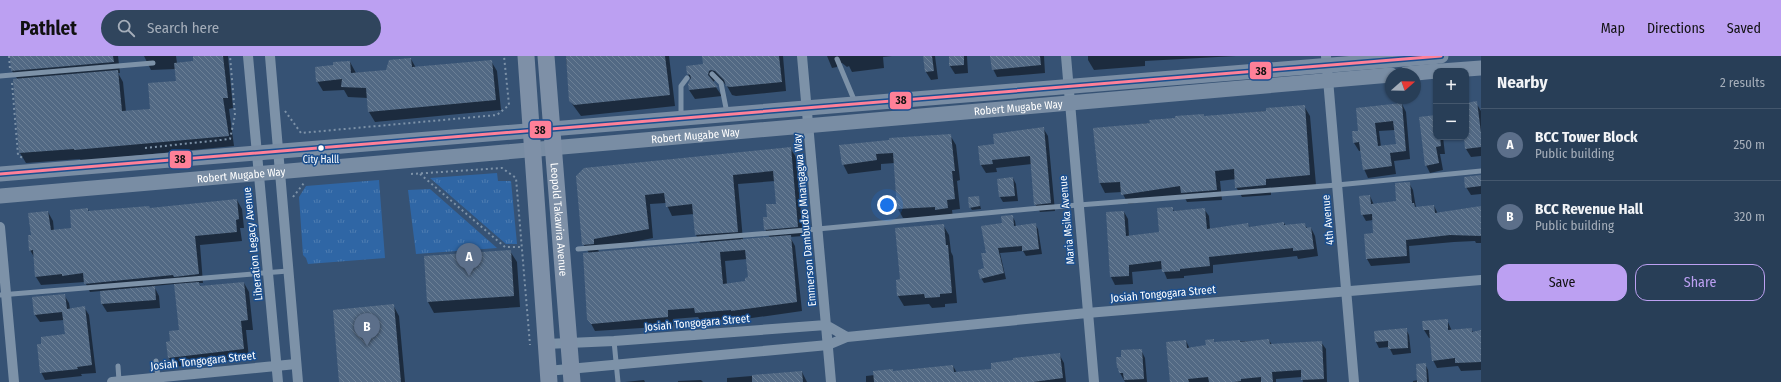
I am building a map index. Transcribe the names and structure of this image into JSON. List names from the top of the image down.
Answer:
{
  "streets": {
    "highway": ["Leopold Takawira Avenue"],
    "main road": ["Robert Mugabe Way"],
    "street": [
      "Emmerson Dambudzo Mnangagwa Way",
      "Maria Msika Avenue",
      "4th Avenue",
      "Liberation Legacy Avenue",
      "Josiah Tongogara Street"
    ]
  },
  "crossings": [
    ["Robert Mugabe Way", "Leopold Takawira Avenue"],
    ["Robert Mugabe Way", "Emmerson Dambudzo Mnangagwa Way"],
    ["Robert Mugabe Way", "Maria Msika Avenue"],
    ["Robert Mugabe Way", "4th Avenue"],
    ["Robert Mugabe Way", "Liberation Legacy Avenue"],
    ["Leopold Takawira Avenue", "Josiah Tongogara Street"],
    ["Emmerson Dambudzo Mnangagwa Way", "Josiah Tongogara Street"],
    ["Maria Msika Avenue", "Josiah Tongogara Street"],
    ["4th Avenue", "Josiah Tongogara Street"],
    ["Liberation Legacy Avenue", "Josiah Tongogara Street"]
  ],
  "places": ["City Halll"],
  "lines": ["transit line 38"],
  "north": "right",
  "page": {
    "header": "Pathlet",
    "search": "Search here",
    "nav": ["Map", "Directions", "Saved"],
    "heading": ["Nearby", "2 results"],
    "map_buttons": ["+", "−"],
    "list": [
      {
        "mark": "A",
        "name": "BCC Tower Block",
        "note": "Public building",
        "value": "250 m"
      },
      {
        "mark": "B",
        "name": "BCC Revenue Hall",
        "note": "Public building",
        "value": "320 m"
      }
    ],
    "pins": ["A", "B"],
    "buttons": ["Save", "Share"]
  }
}
